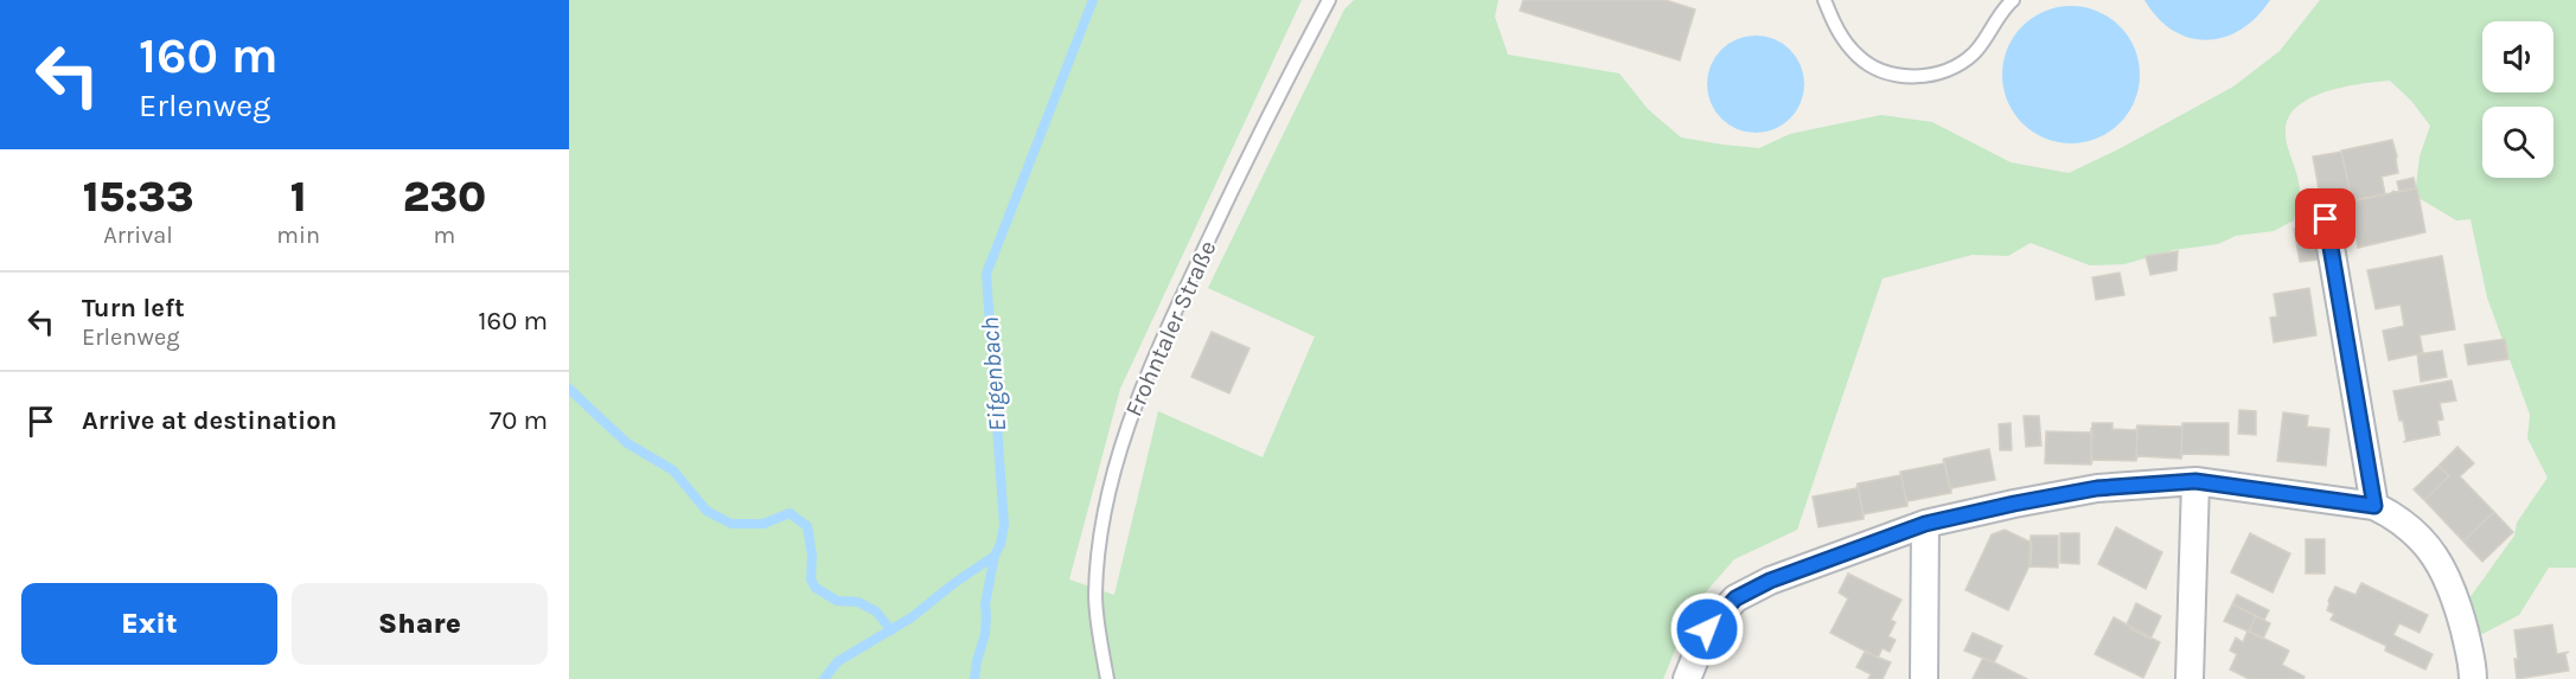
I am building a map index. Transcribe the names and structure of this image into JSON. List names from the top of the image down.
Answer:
{
  "streets": {
    "lane": ["Frohntaler Straße"]
  },
  "water": ["Eifgenbach"],
  "page": {
    "turn": ["160 m", "Erlenweg"],
    "eta": [
      "15:33",
      "Arrival",
      "1",
      "min",
      "230",
      "m"
    ],
    "list": [
      {
        "name": "Turn left",
        "note": "Erlenweg",
        "value": "160 m"
      },
      {
        "name": "Arrive at destination",
        "value": "70 m"
      }
    ],
    "buttons": ["Exit", "Share"]
  }
}
